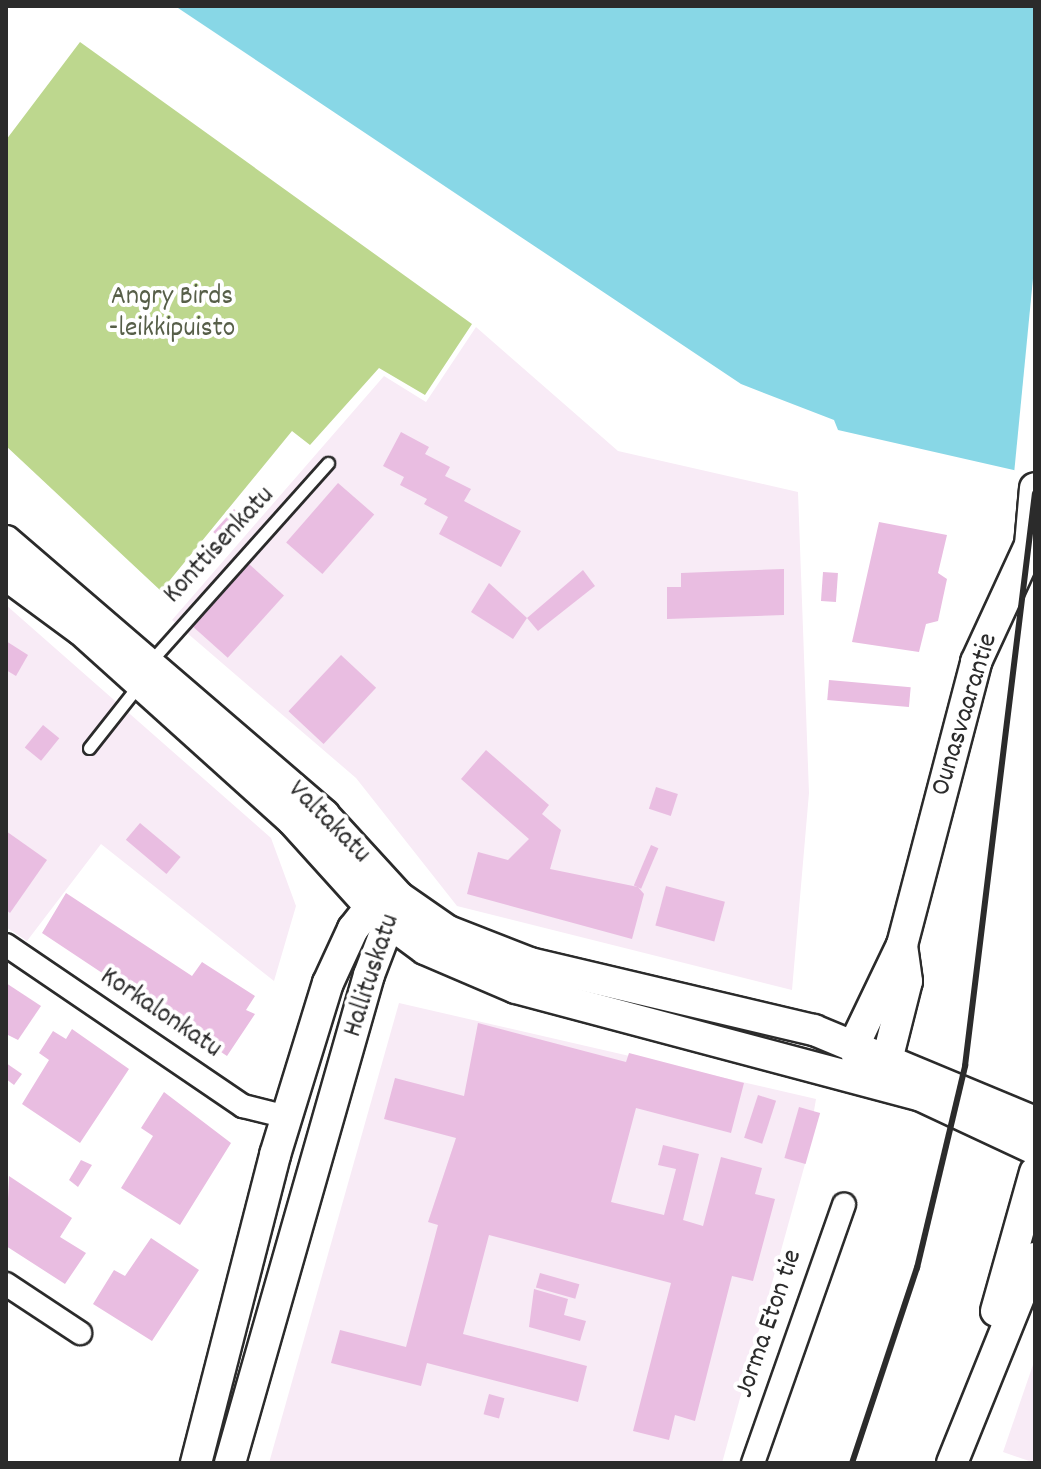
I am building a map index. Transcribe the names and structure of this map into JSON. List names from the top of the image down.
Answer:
{
  "streets": {
    "street": [
      "Ounasvaarantie",
      "Valtakatu",
      "Hallituskatu",
      "Korkalonkatu",
      "Jorma Eton tie"
    ],
    "lane": ["Konttisenkatu"]
  },
  "crossings": [
    ["Konttisenkatu", "Valtakatu"],
    ["Ounasvaarantie", "Valtakatu"],
    ["Valtakatu", "Hallituskatu"],
    ["Hallituskatu", "Korkalonkatu"]
  ],
  "parks": ["Angry Birds -leikkipuisto"]
}
